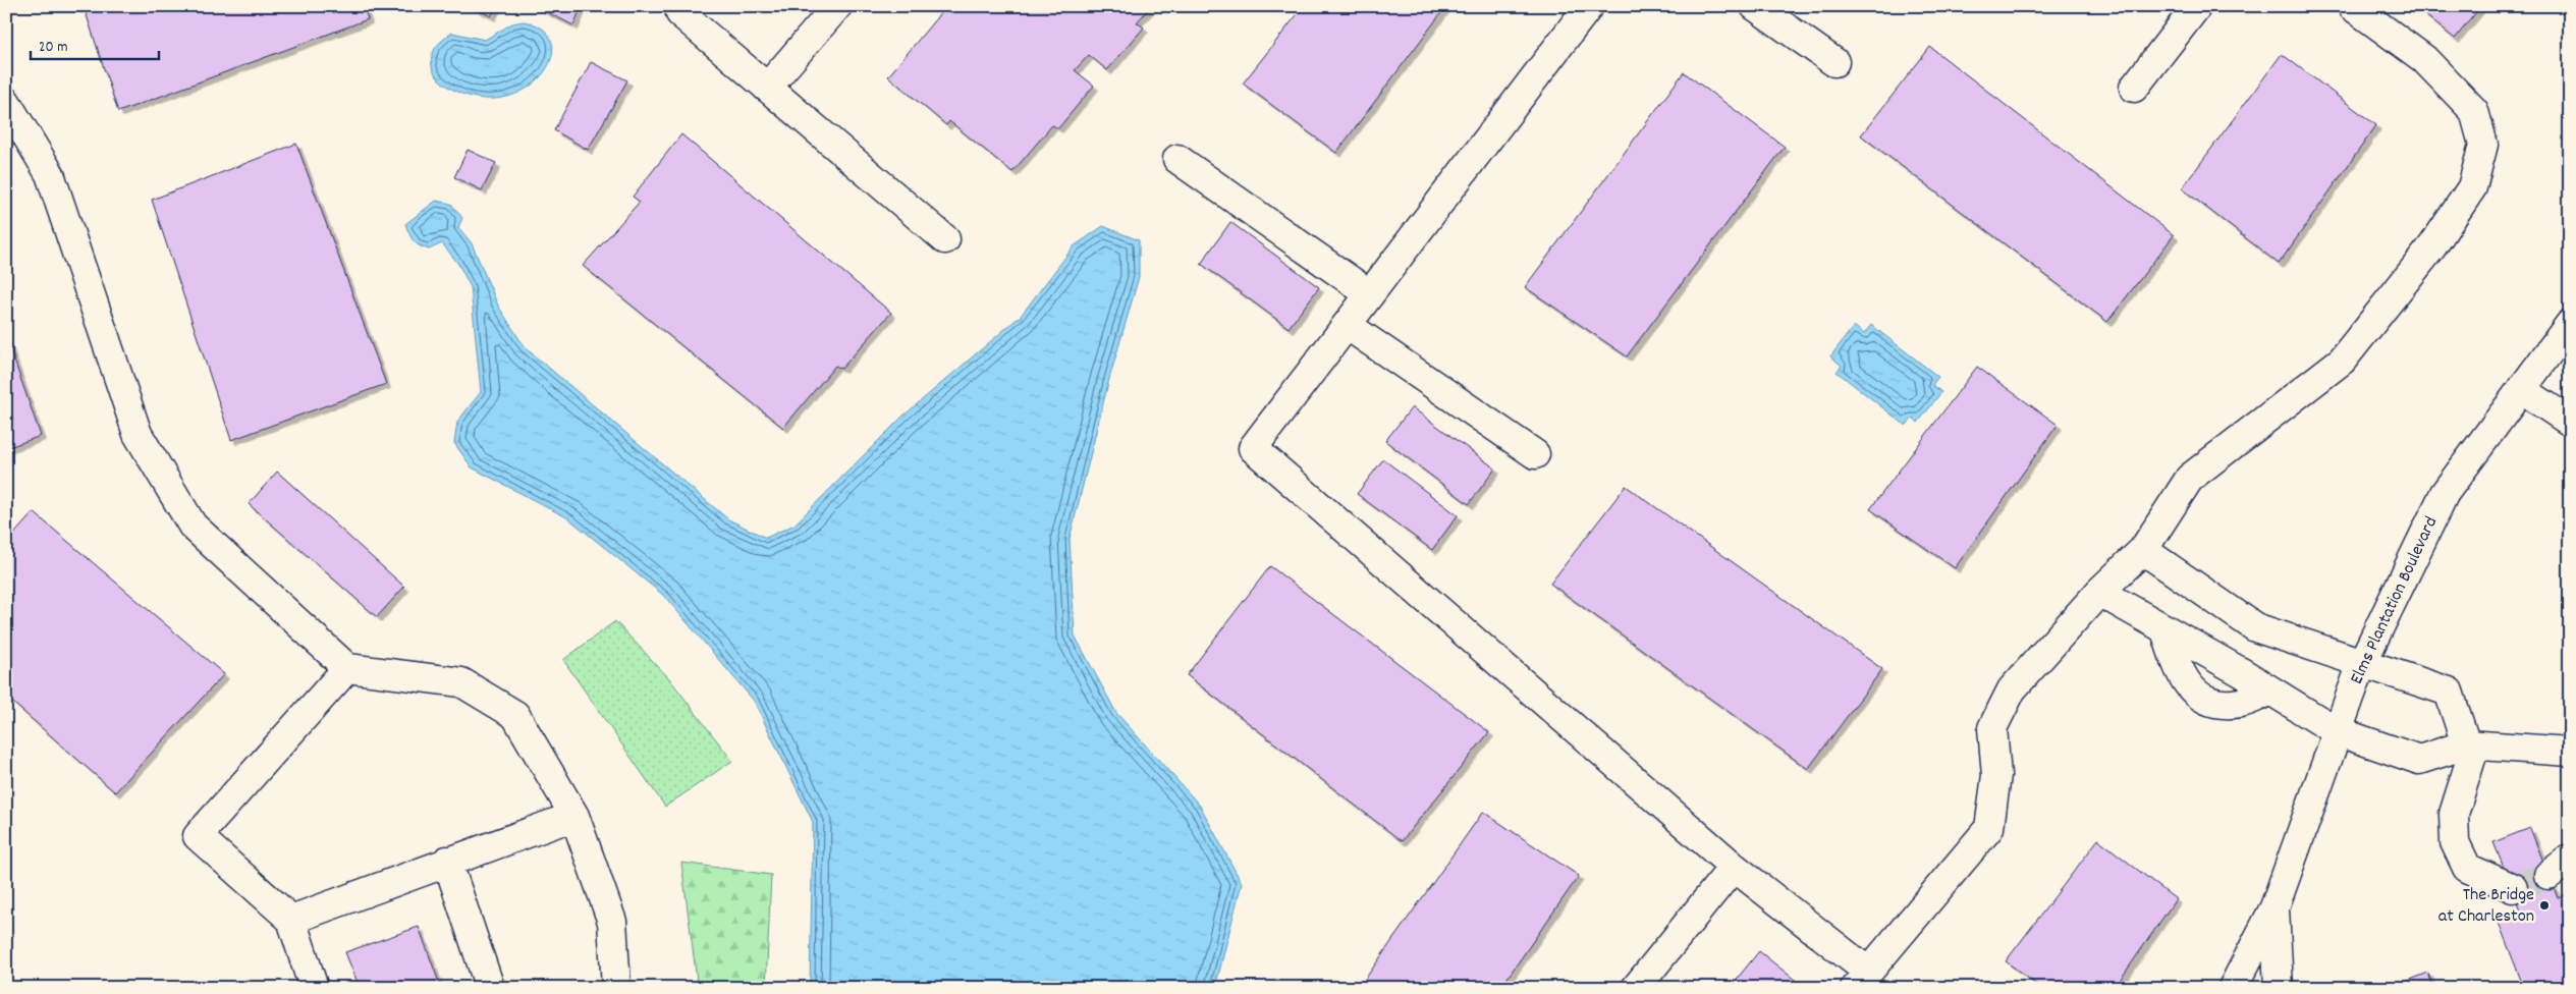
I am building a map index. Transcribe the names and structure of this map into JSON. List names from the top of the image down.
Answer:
{
  "streets": {
    "street": ["Elms Plantation Boulevard"]
  },
  "places": ["The Bridge at Charleston"],
  "scale_bar": "20 m"
}
